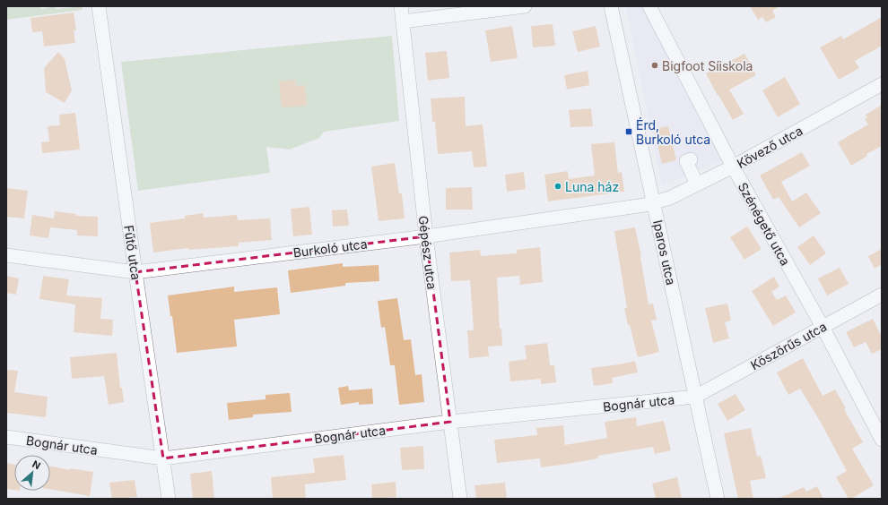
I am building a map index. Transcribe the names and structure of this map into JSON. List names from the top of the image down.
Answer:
{
  "streets": {
    "street": [
      "Kövező utca",
      "Szénégető utca",
      "Burkoló utca",
      "Fűtő utca",
      "Gépész utca",
      "Iparos utca",
      "Köszörűs utca",
      "Bognár utca"
    ]
  },
  "crossings": [
    ["Kövező utca", "Szénégető utca"],
    ["Kövező utca", "Burkoló utca"],
    ["Kövező utca", "Iparos utca"],
    ["Szénégető utca", "Köszörűs utca"],
    ["Burkoló utca", "Fűtő utca"],
    ["Burkoló utca", "Gépész utca"],
    ["Burkoló utca", "Iparos utca"],
    ["Fűtő utca", "Bognár utca"],
    ["Gépész utca", "Bognár utca"],
    ["Iparos utca", "Köszörűs utca"],
    ["Iparos utca", "Bognár utca"],
    ["Köszörűs utca", "Bognár utca"]
  ],
  "places": {
    "other": ["Bigfoot Síiskola", "Luna ház"],
    "transit": ["Érd, Burkoló utca"]
  },
  "north": "top right"
}
